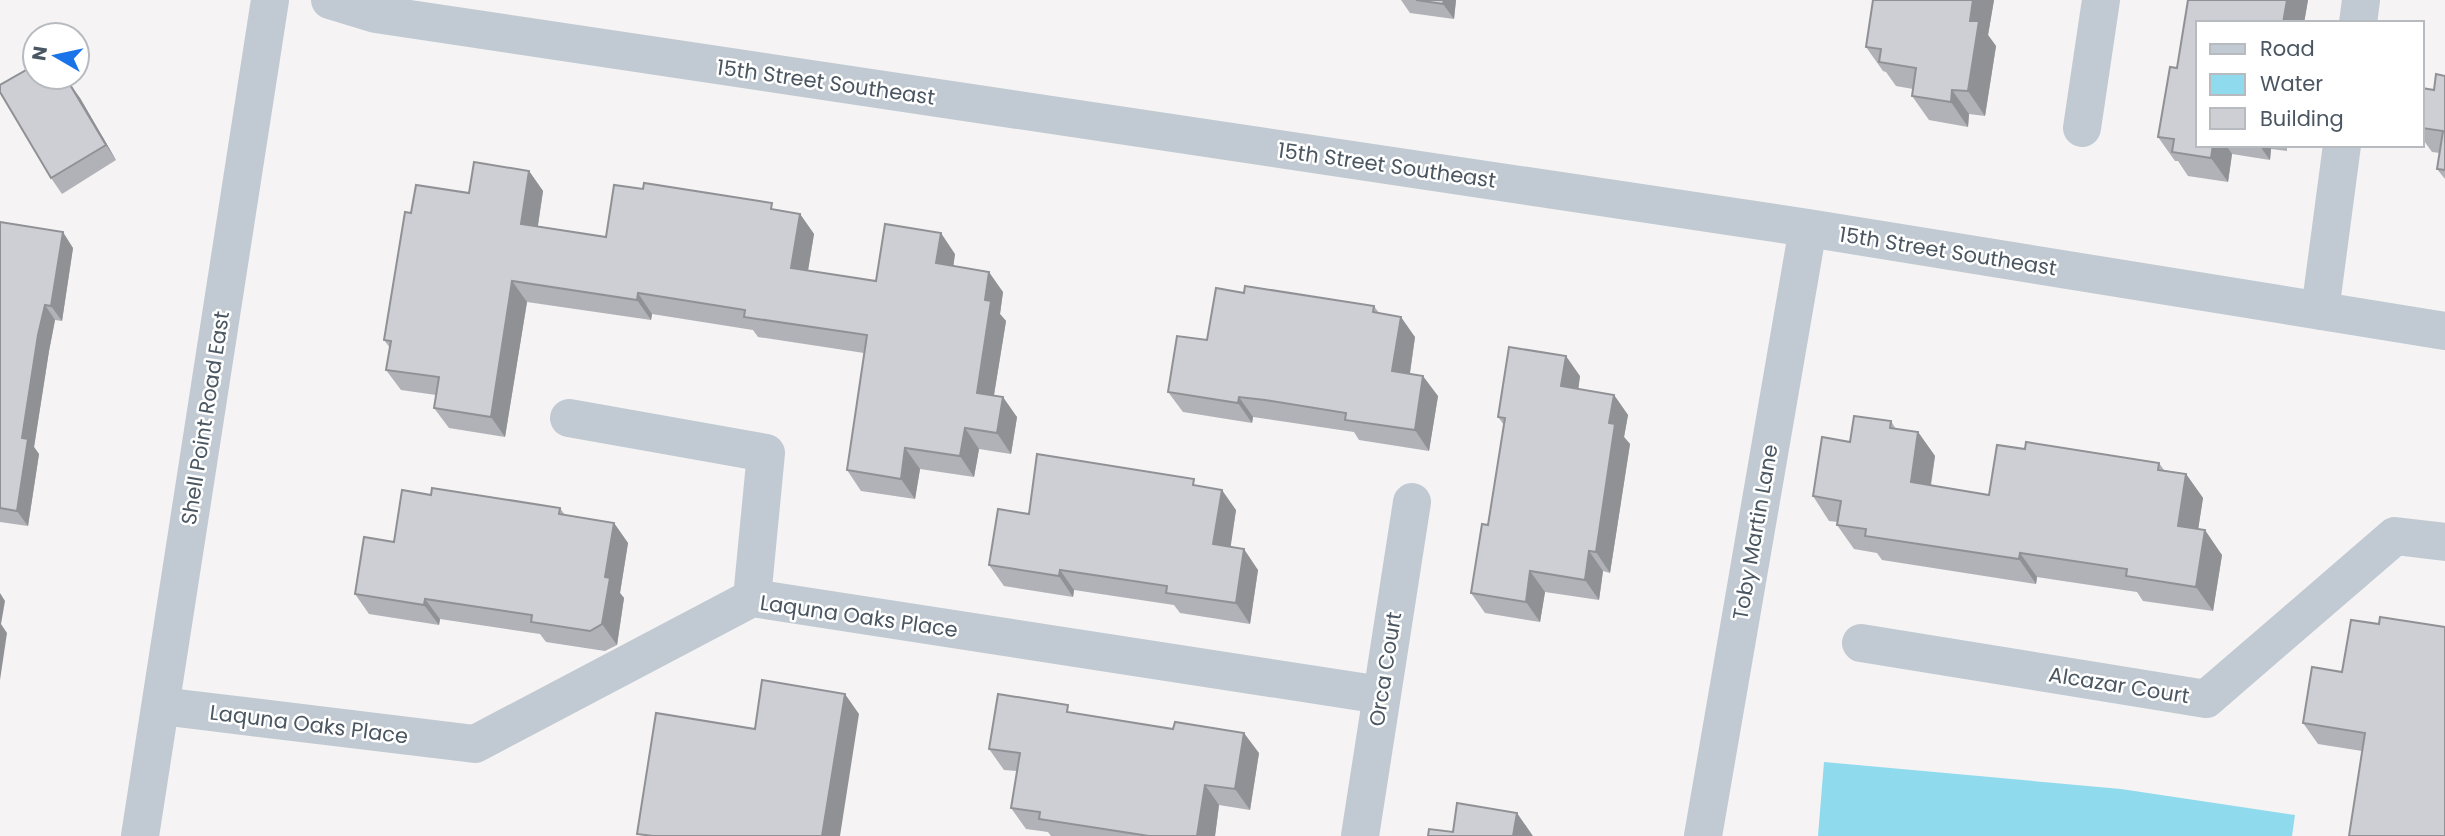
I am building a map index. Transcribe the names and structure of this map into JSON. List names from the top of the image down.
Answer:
{
  "streets": {
    "street": [
      "15th Street Southeast",
      "Shell Point Road East",
      "Toby Martin Lane",
      "Laquna Oaks Place",
      "Orca Court",
      "Alcazar Court"
    ]
  },
  "crossings": [
    ["15th Street Southeast", "Toby Martin Lane"],
    ["Shell Point Road East", "Laquna Oaks Place"],
    ["Laquna Oaks Place", "Orca Court"]
  ],
  "legend": ["Road", "Water", "Building"],
  "north": "left"
}
